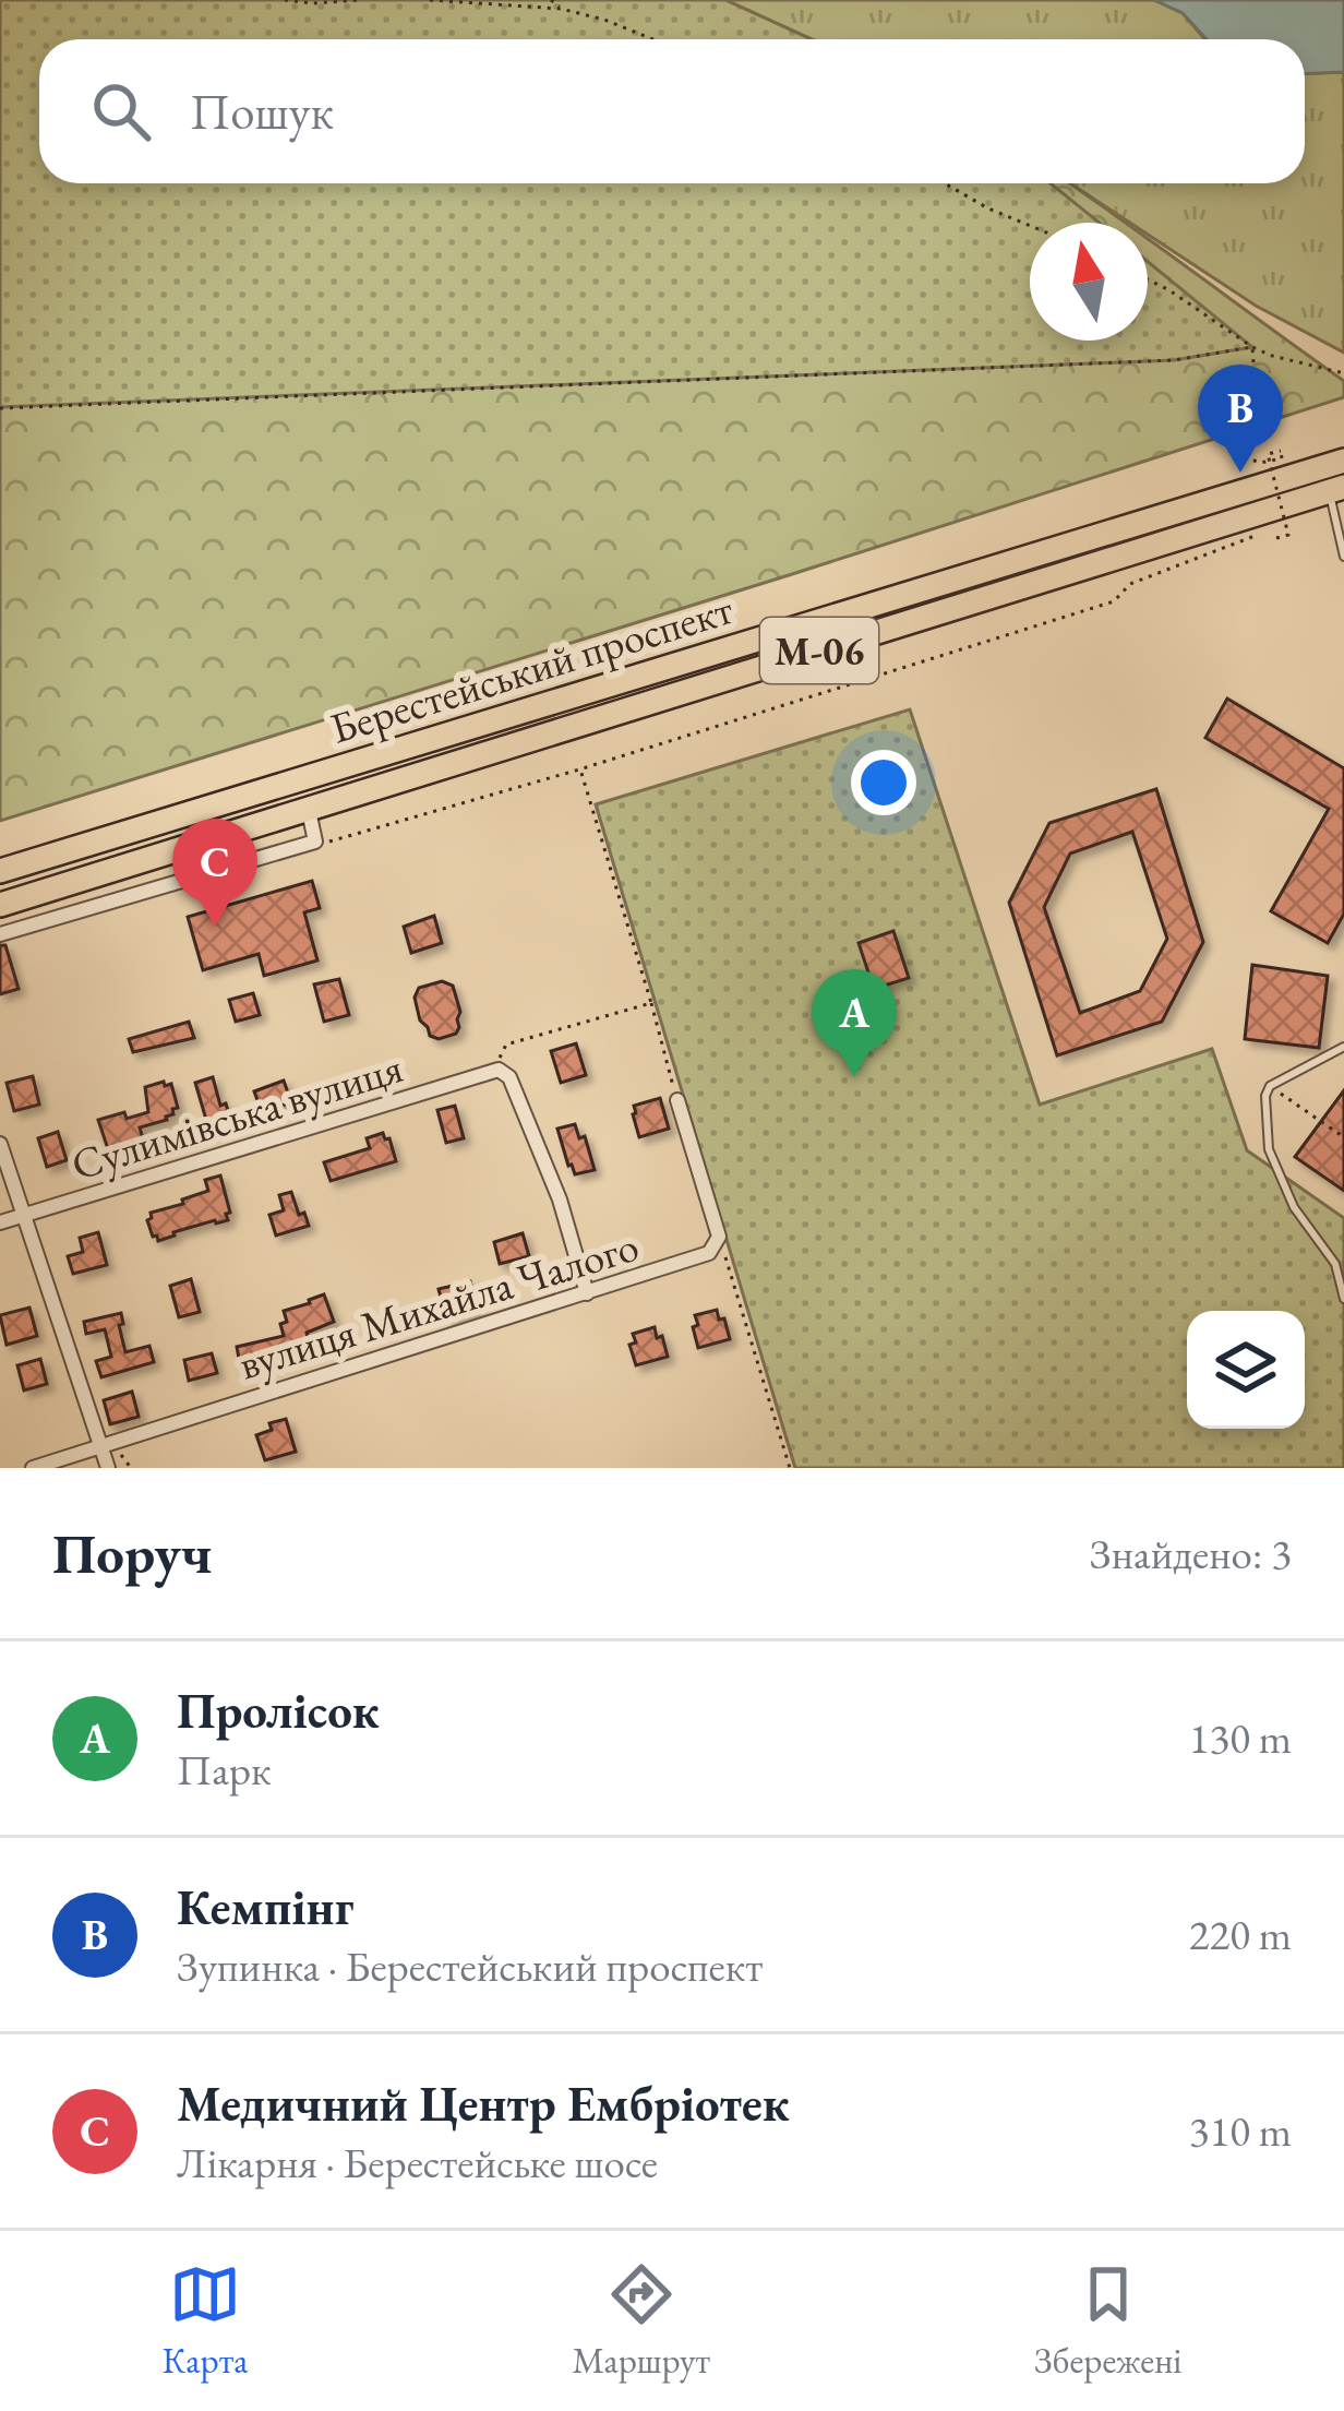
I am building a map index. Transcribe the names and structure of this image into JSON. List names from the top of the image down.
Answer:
{
  "streets": {
    "highway": ["М-06", "Берестейський проспект"],
    "street": ["Сулимівська вулиця", "вулиця Михайла Чалого"]
  },
  "crossings": [
    ["М-06", "Берестейський проспект"]
  ],
  "north": "top",
  "page": {
    "search": "Пошук",
    "pins": ["B", "C", "A"],
    "heading": ["Поруч", "Знайдено: 3"],
    "list": [
      {
        "mark": "A",
        "name": "Пролісок",
        "note": "Парк",
        "value": "130 m"
      },
      {
        "mark": "B",
        "name": "Кемпінг",
        "note": "Зупинка · Берестейський проспект",
        "value": "220 m"
      },
      {
        "mark": "C",
        "name": "Медичний Центр Ембріотек",
        "note": "Лікарня · Берестейське шосе",
        "value": "310 m"
      }
    ],
    "nav": ["Карта", "Маршрут", "Збережені"]
  }
}
